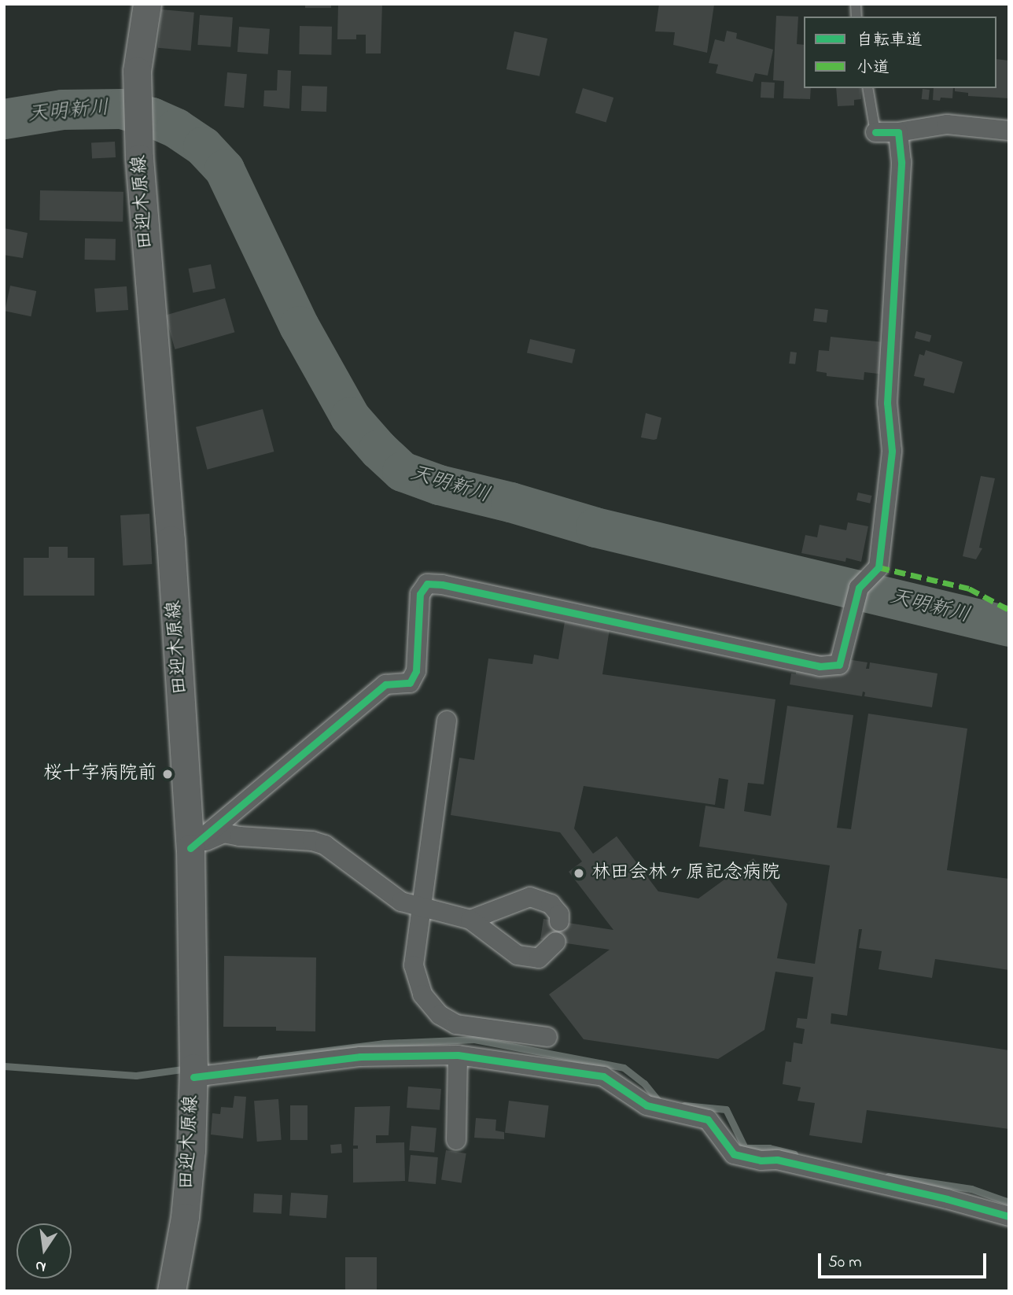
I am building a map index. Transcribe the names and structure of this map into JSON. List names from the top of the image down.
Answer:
{
  "streets": {
    "main road": ["田迎木原線"]
  },
  "water": ["天明新川"],
  "places": ["桜十字病院前", "林田会林ヶ原記念病院"],
  "legend": ["自転車道", "小道"],
  "scale_bar": "50 m",
  "north": "bottom"
}
